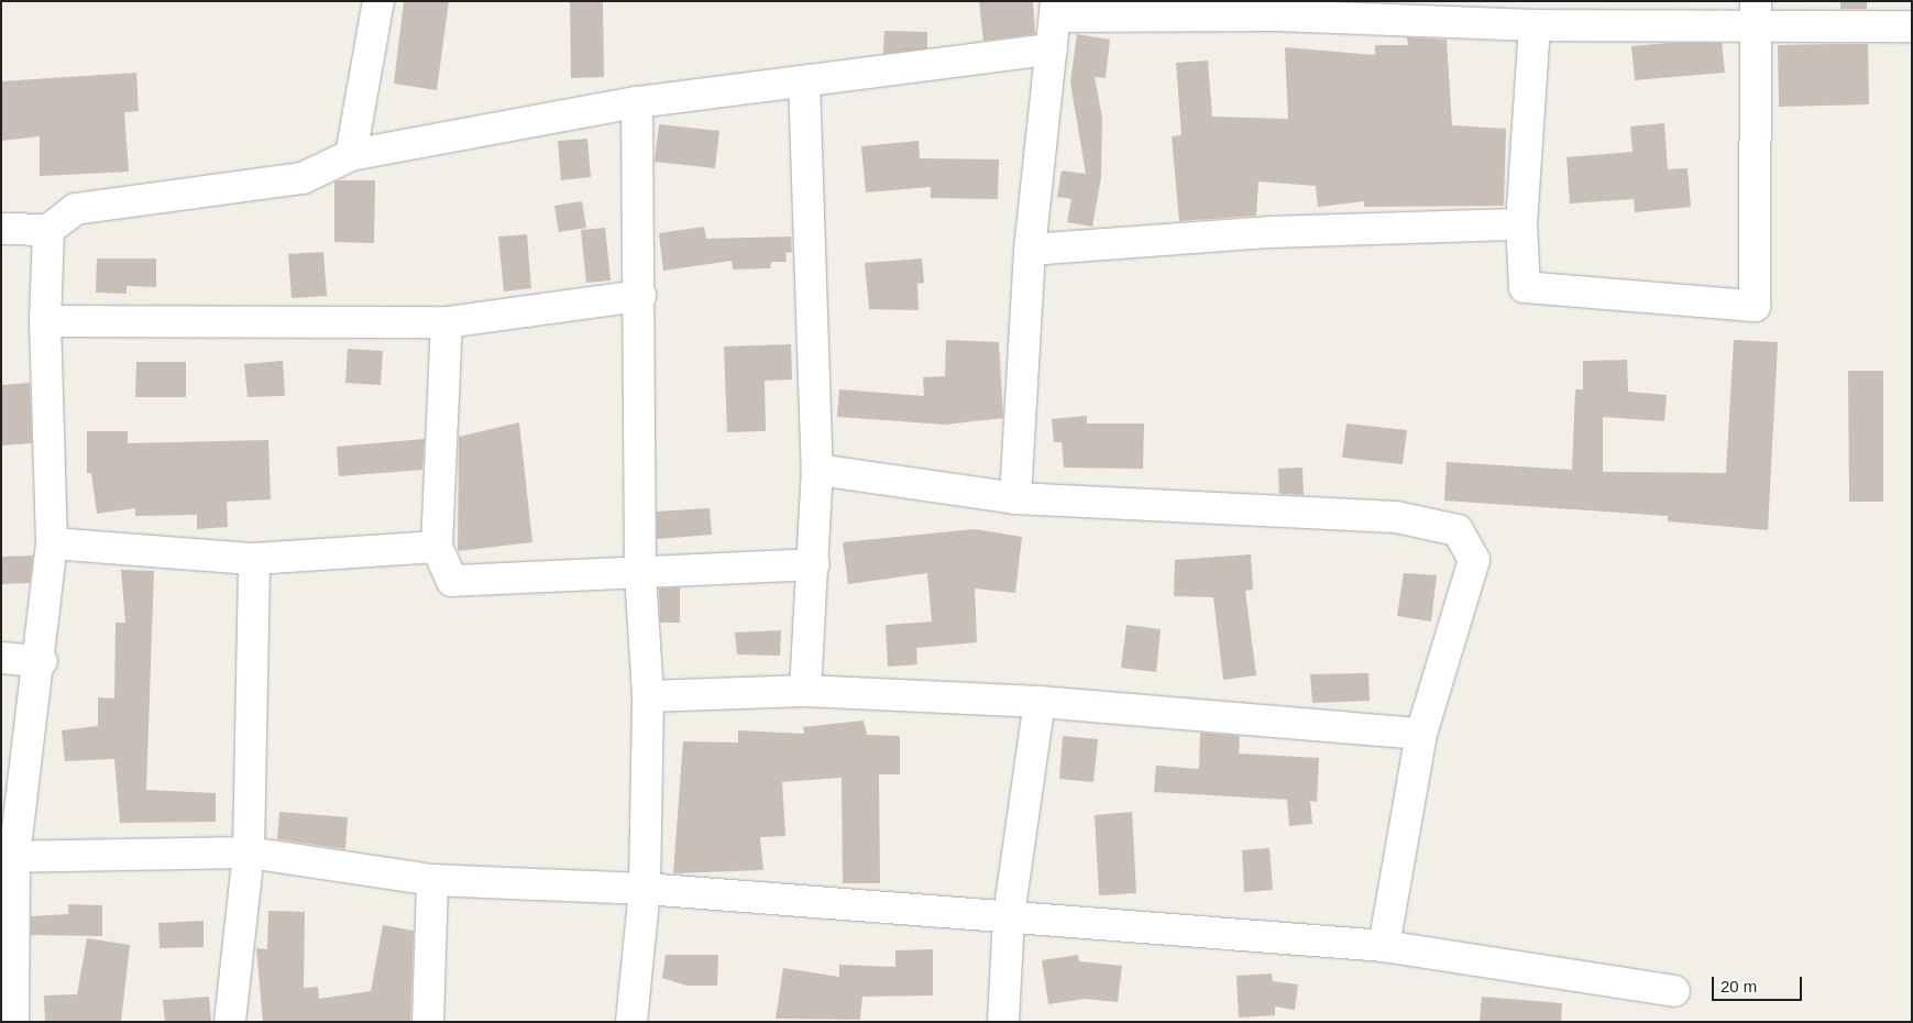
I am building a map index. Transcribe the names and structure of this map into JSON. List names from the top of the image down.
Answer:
{
  "scale_bar": "20 m"
}
